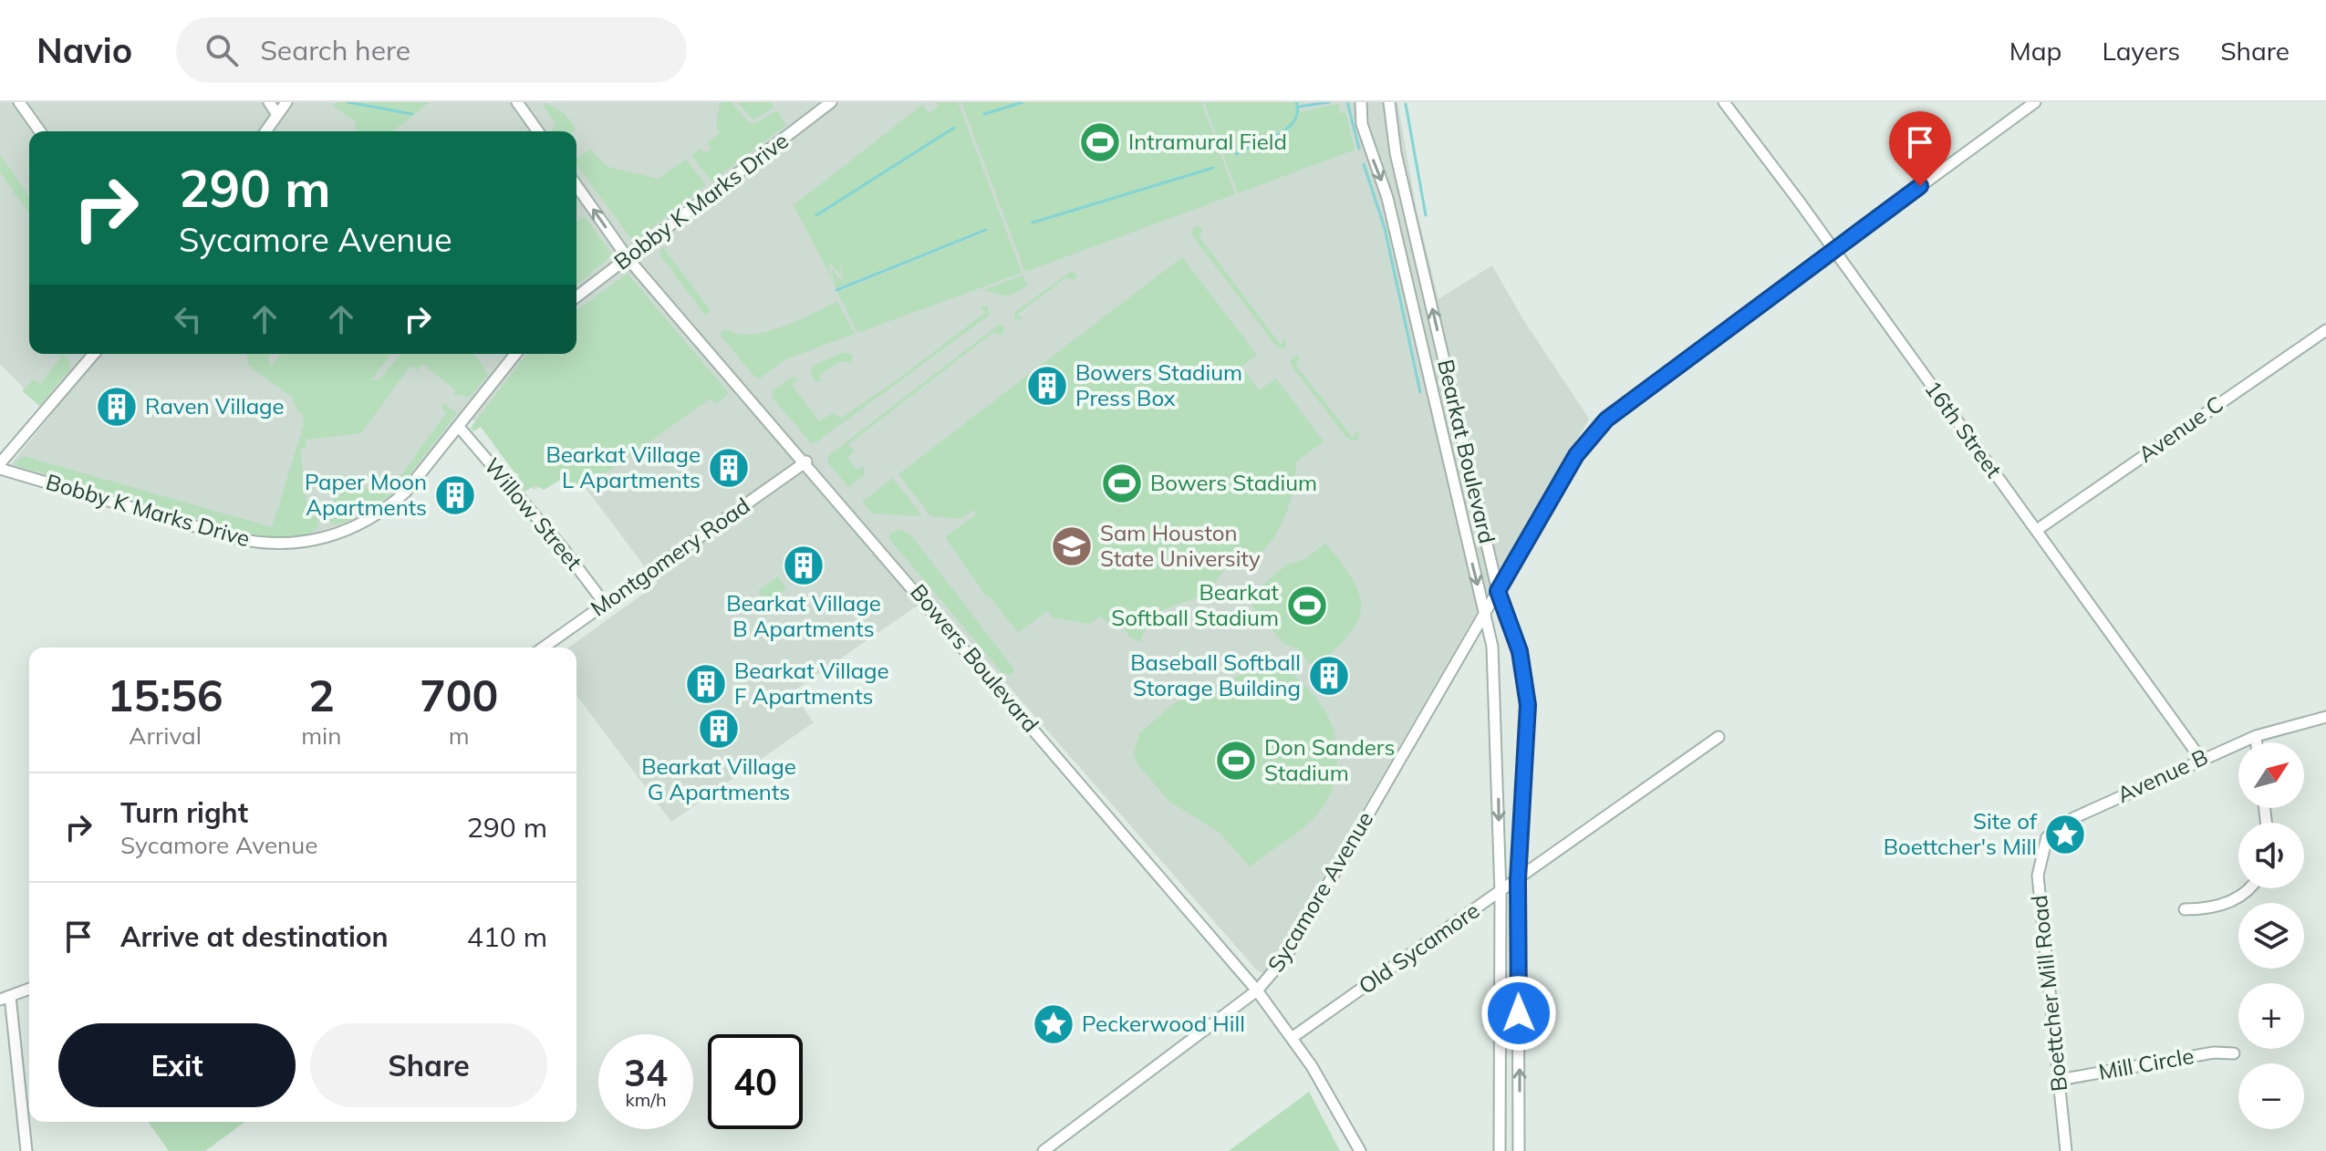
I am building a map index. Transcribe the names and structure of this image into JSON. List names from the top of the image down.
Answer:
{
  "streets": {
    "street": [
      "Bobby K Marks Drive",
      "16th Street",
      "Avenue C",
      "Bearkat Boulevard",
      "Willow Street",
      "Montgomery Road",
      "Bowers Boulevard",
      "Avenue B",
      "Sycamore Avenue",
      "Old Sycamore",
      "Boettcher Mill Road",
      "Mill Circle"
    ]
  },
  "crossings": [
    ["Bobby K Marks Drive", "Willow Street"],
    ["Bobby K Marks Drive", "Bowers Boulevard"],
    ["16th Street", "Avenue C"],
    ["16th Street", "Avenue B"],
    ["16th Street", "Sycamore Avenue"],
    ["Bearkat Boulevard", "Sycamore Avenue"],
    ["Bearkat Boulevard", "Old Sycamore"],
    ["Willow Street", "Montgomery Road"],
    ["Montgomery Road", "Bowers Boulevard"],
    ["Bowers Boulevard", "Sycamore Avenue"],
    ["Bowers Boulevard", "Old Sycamore"],
    ["Avenue B", "Boettcher Mill Road"],
    ["Boettcher Mill Road", "Mill Circle"]
  ],
  "places": {
    "sports": [
      "Intramural Field",
      "Bowers Stadium",
      "Bearkat Softball Stadium",
      "Don Sanders Stadium"
    ],
    "building": [
      "Bowers Stadium Press Box",
      "Raven Village",
      "Bearkat Village L Apartments",
      "Paper Moon Apartments",
      "Bearkat Village B Apartments",
      "Baseball Softball Storage Building",
      "Bearkat Village F Apartments",
      "Bearkat Village G Apartments"
    ],
    "school or university": ["Sam Houston State University"],
    "place": ["Site of Boettcher's Mill", "Peckerwood Hill"]
  },
  "north": "top right",
  "page": {
    "header": "Navio",
    "search": "Search here",
    "nav": ["Map", "Layers", "Share"],
    "turn": ["290 m", "Sycamore Avenue"],
    "eta": [
      "15:56",
      "Arrival",
      "2",
      "min",
      "700",
      "m"
    ],
    "map_buttons": ["+", "−"],
    "list": [
      {
        "name": "Turn right",
        "note": "Sycamore Avenue",
        "value": "290 m"
      },
      {
        "name": "Arrive at destination",
        "value": "410 m"
      }
    ],
    "buttons": ["Exit", "Share"],
    "speed": "34 km/h",
    "limit": "40"
  }
}
